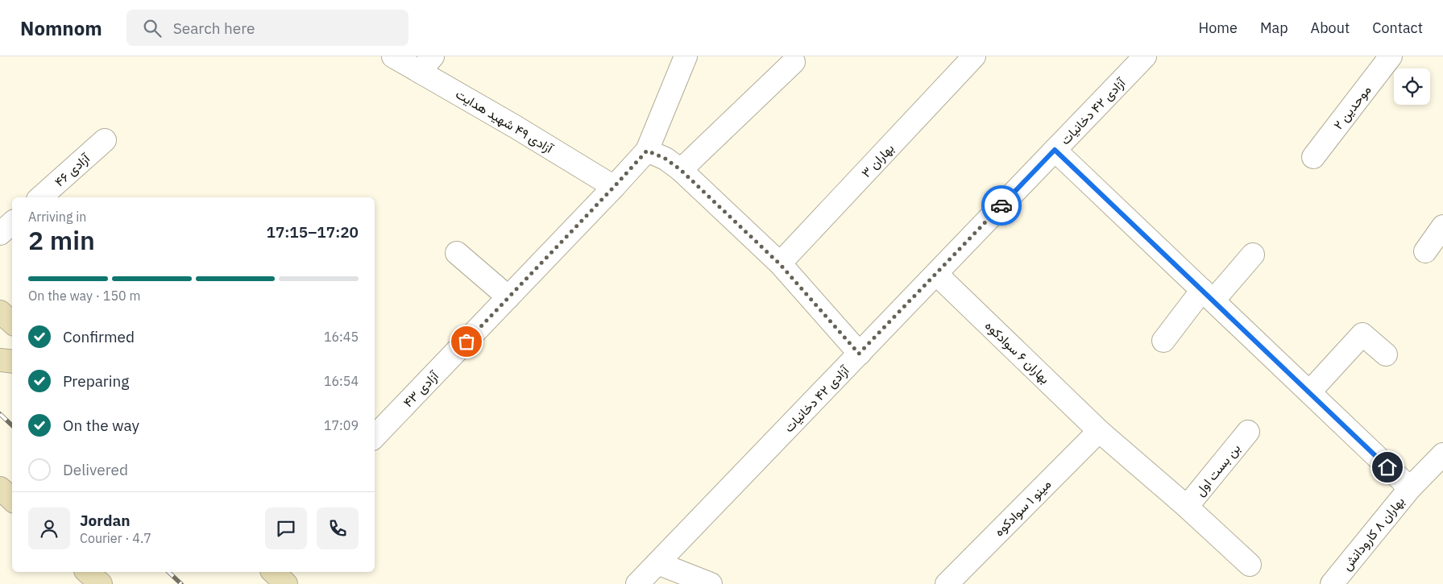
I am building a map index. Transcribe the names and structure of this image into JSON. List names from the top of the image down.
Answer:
{
  "streets": {
    "street": [
      "موحدین ۲",
      "آزادی ۴۲ دخانیات",
      "آزادی ۴۹ شهید هدایت",
      "بهاران ۳",
      "آزادی ۴۶",
      "بهاران ۶ سوادکوه",
      "آزادی ۴۳",
      "بن بست اول",
      "مینو ۱ سوادکوه",
      "بهاران ۸ کارودانش"
    ]
  },
  "crossings": [
    ["آزادی ۴۲ دخانیات", "بهاران ۶ سوادکوه"],
    ["آزادی ۴۲ دخانیات", "بهاران ۸ کارودانش"],
    ["آزادی ۴۹ شهید هدایت", "آزادی ۴۳"],
    ["بهاران ۶ سوادکوه", "بن بست اول"],
    ["بهاران ۶ سوادکوه", "مینو ۱ سوادکوه"]
  ],
  "page": {
    "header": "Nomnom",
    "search": "Search here",
    "nav": [
      "Home",
      "Map",
      "About",
      "Contact"
    ],
    "heading": ["2 min", "Arriving in", "17:15–17:20"],
    "panel": ["Jordan", "Courier · 4.7"],
    "bar": "On the way · 150 m",
    "list": [
      ["Confirmed", "16:45"],
      ["Preparing", "16:54"],
      ["On the way", "17:09"],
      "Delivered"
    ]
  }
}
